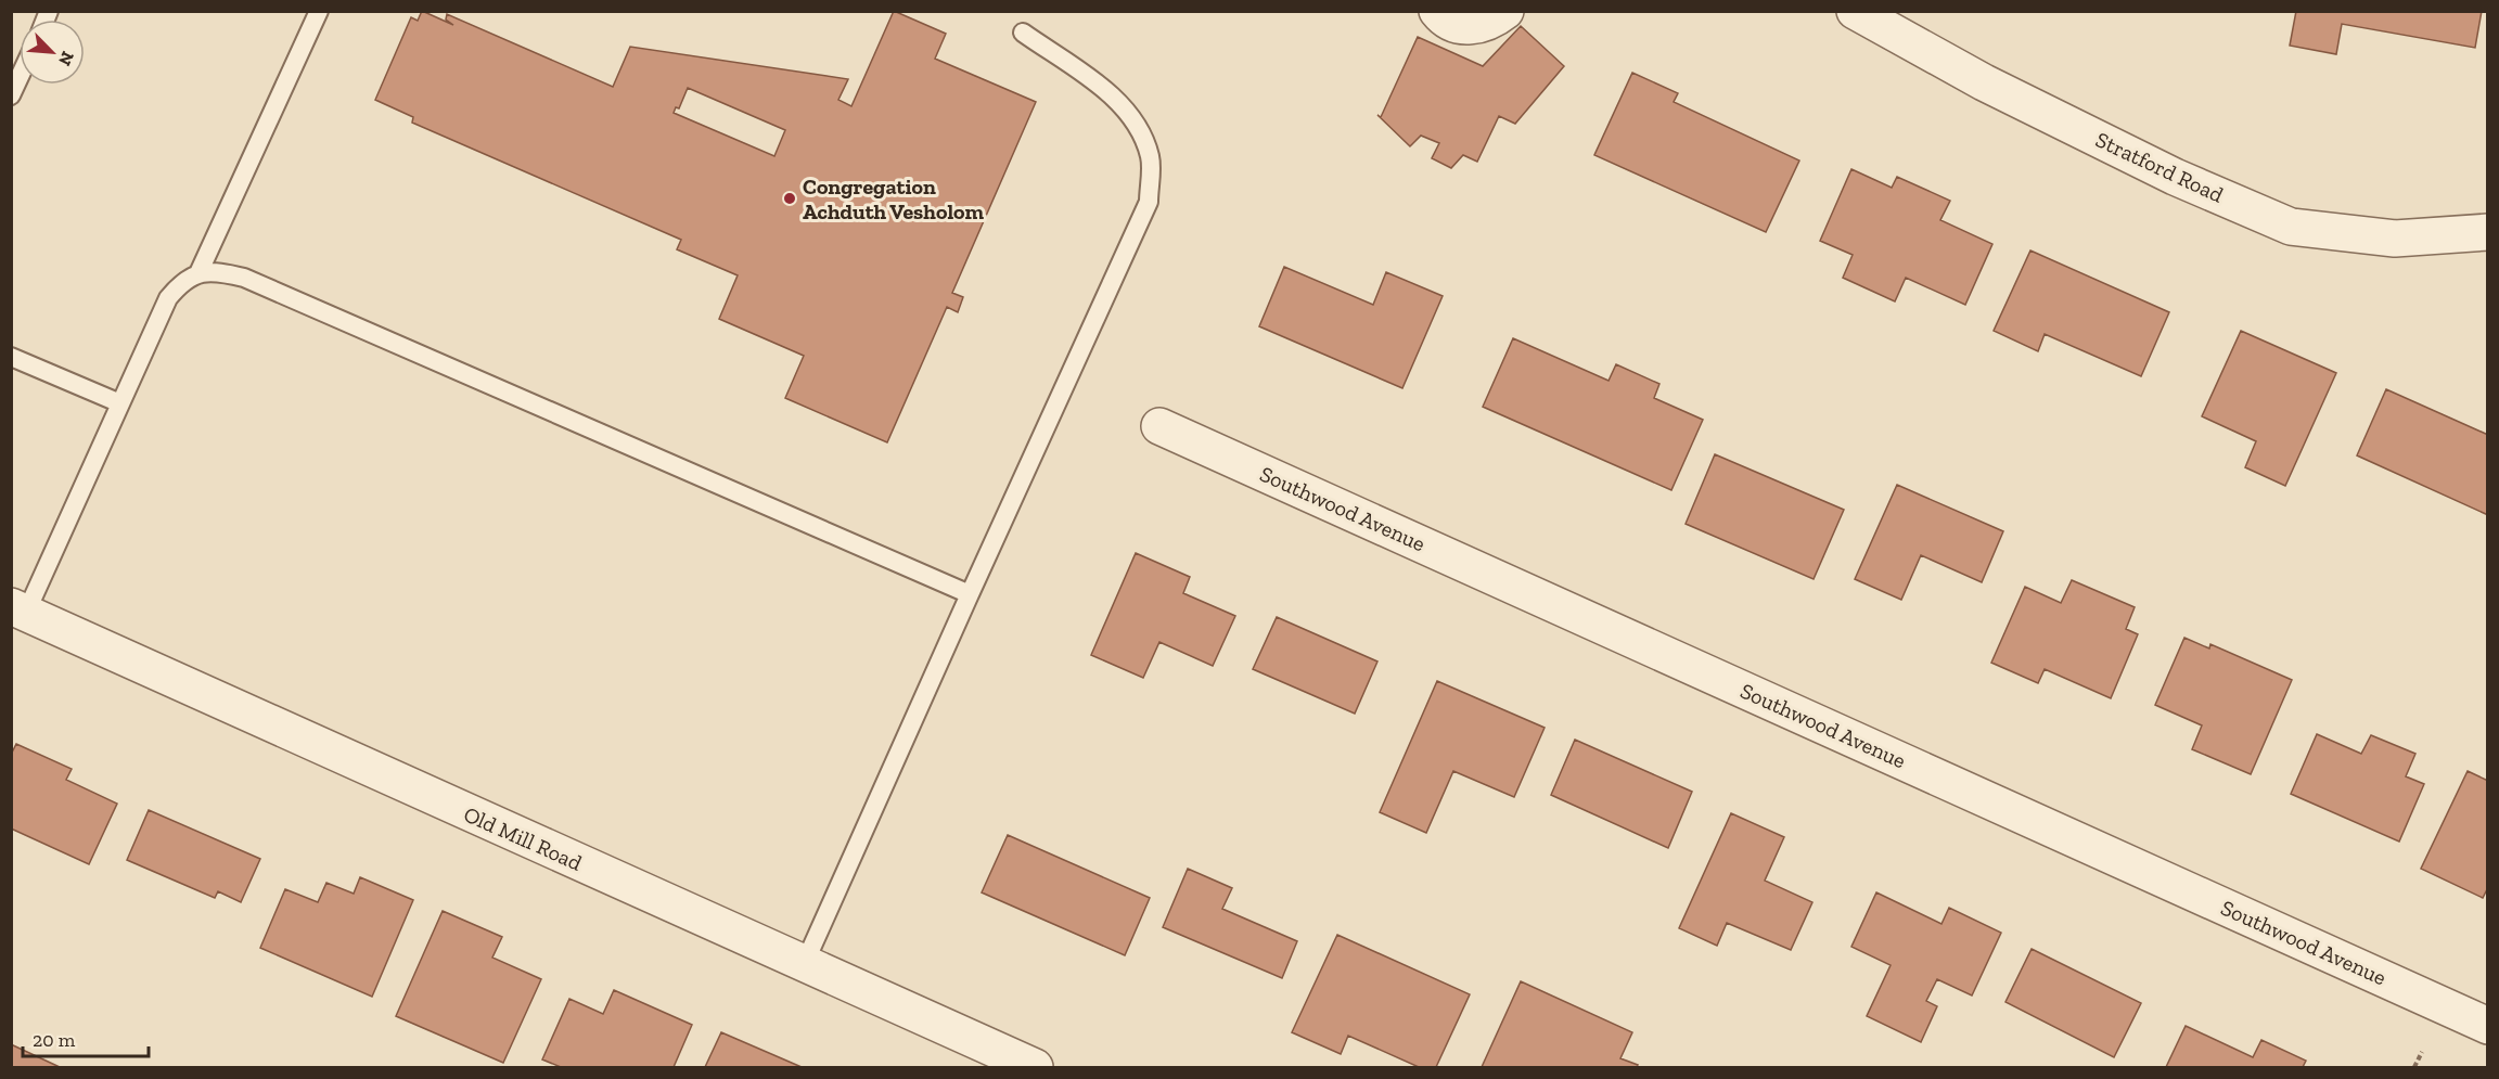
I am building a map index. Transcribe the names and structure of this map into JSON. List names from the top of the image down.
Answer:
{
  "streets": {
    "street": ["Stratford Road", "Southwood Avenue", "Old Mill Road"]
  },
  "places": ["Congregation Achduth Vesholom"],
  "scale_bar": "20 m",
  "north": "bottom right"
}
